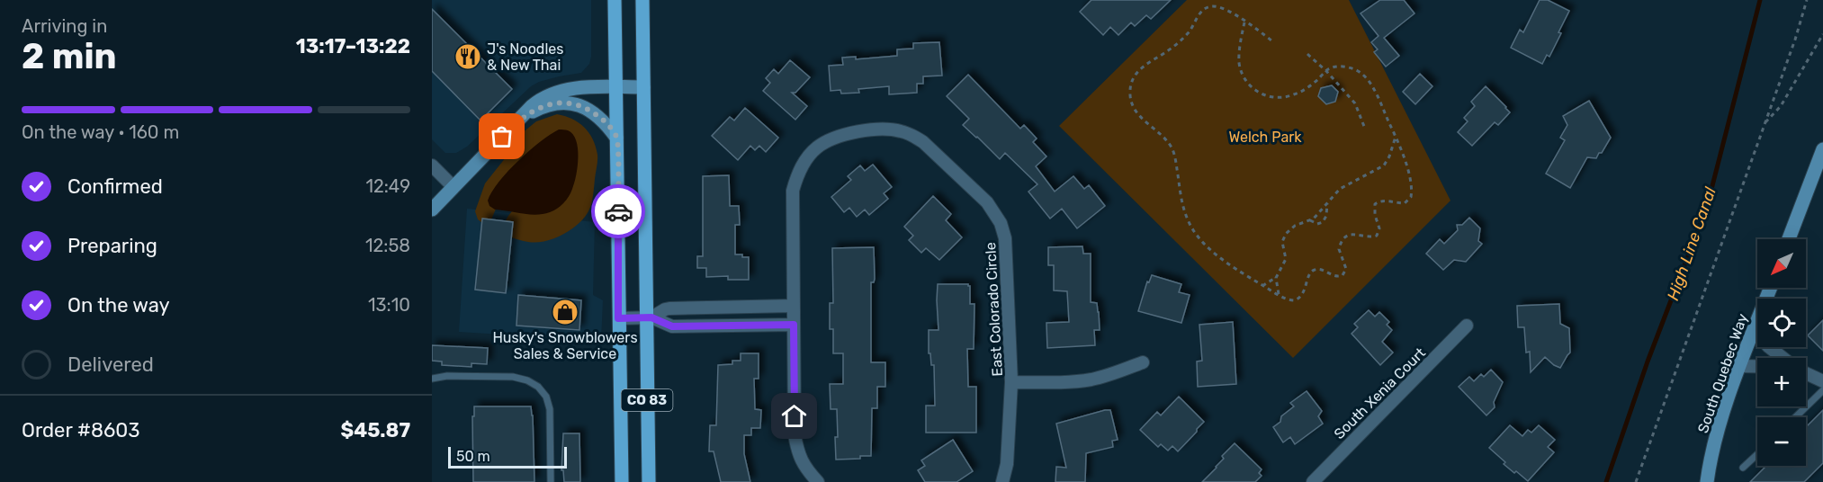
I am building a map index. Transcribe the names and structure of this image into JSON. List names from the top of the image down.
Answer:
{
  "streets": {
    "main road": ["CO 83"],
    "street": ["East Colorado Circle", "South Quebec Way", "South Xenia Court"]
  },
  "water": ["High Line Canal"],
  "parks": ["Welch Park"],
  "places": {
    "restaurant": ["J's Noodles & New Thai"],
    "shop": ["Husky's Snowblowers Sales & Service"]
  },
  "scale_bar": "50 m",
  "north": "bottom left",
  "page": {
    "heading": ["2 min", "Arriving in", "13:17–13:22"],
    "panel": ["Order #8603", "$45.87"],
    "bar": "On the way · 160 m",
    "list": [
      ["Confirmed", "12:49"],
      ["Preparing", "12:58"],
      ["On the way", "13:10"],
      "Delivered"
    ],
    "map_buttons": ["+", "−"],
    "scale": "50 m"
  }
}
